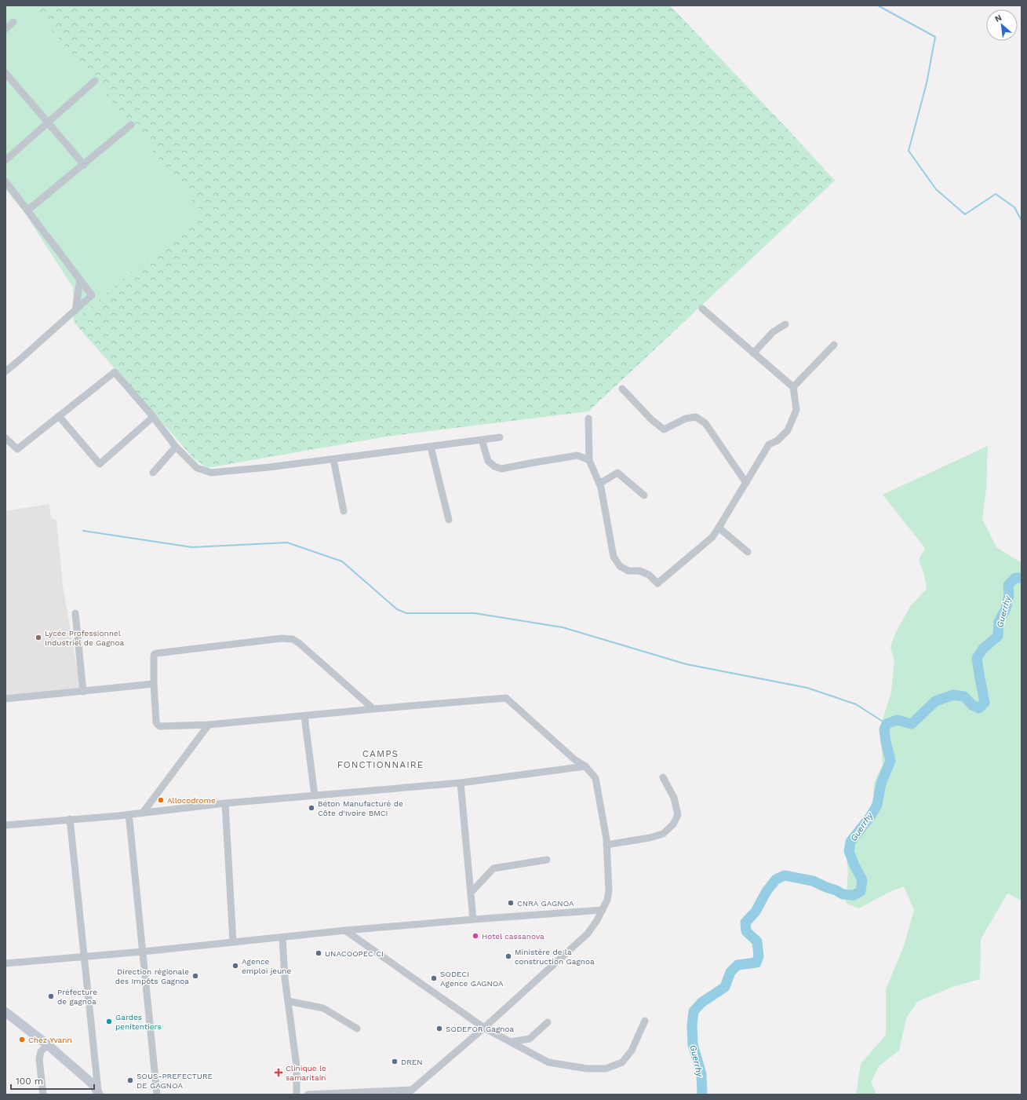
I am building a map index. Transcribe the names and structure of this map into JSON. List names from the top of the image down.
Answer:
{
  "districts": ["CAMPS FONCTIONNAIRE"],
  "water": ["Guerrhy"],
  "places": {
    "other": [
      "Lycée Professionnel Industriel de Gagnoa",
      "Allocodrome",
      "Béton Manufacturé de Côte d'Ivoire BMCI",
      "CNRA GAGNOA",
      "Hotel cassanova",
      "UNACOOPEC CI",
      "Ministère de la construction Gagnoa",
      "Agence emploi jeune",
      "Direction régionale des Impôts Gagnoa",
      "SODECI Agence GAGNOA",
      "Préfecture de gagnoa",
      "Gardes penitentiers",
      "SODEFOR Gagnoa",
      "Chez Yvann",
      "DREN",
      "SOUS-PREFECTURE DE GAGNOA"
    ],
    "health": ["Clinique le samaritain"]
  },
  "scale_bar": "100 m",
  "north": "top left"
}
